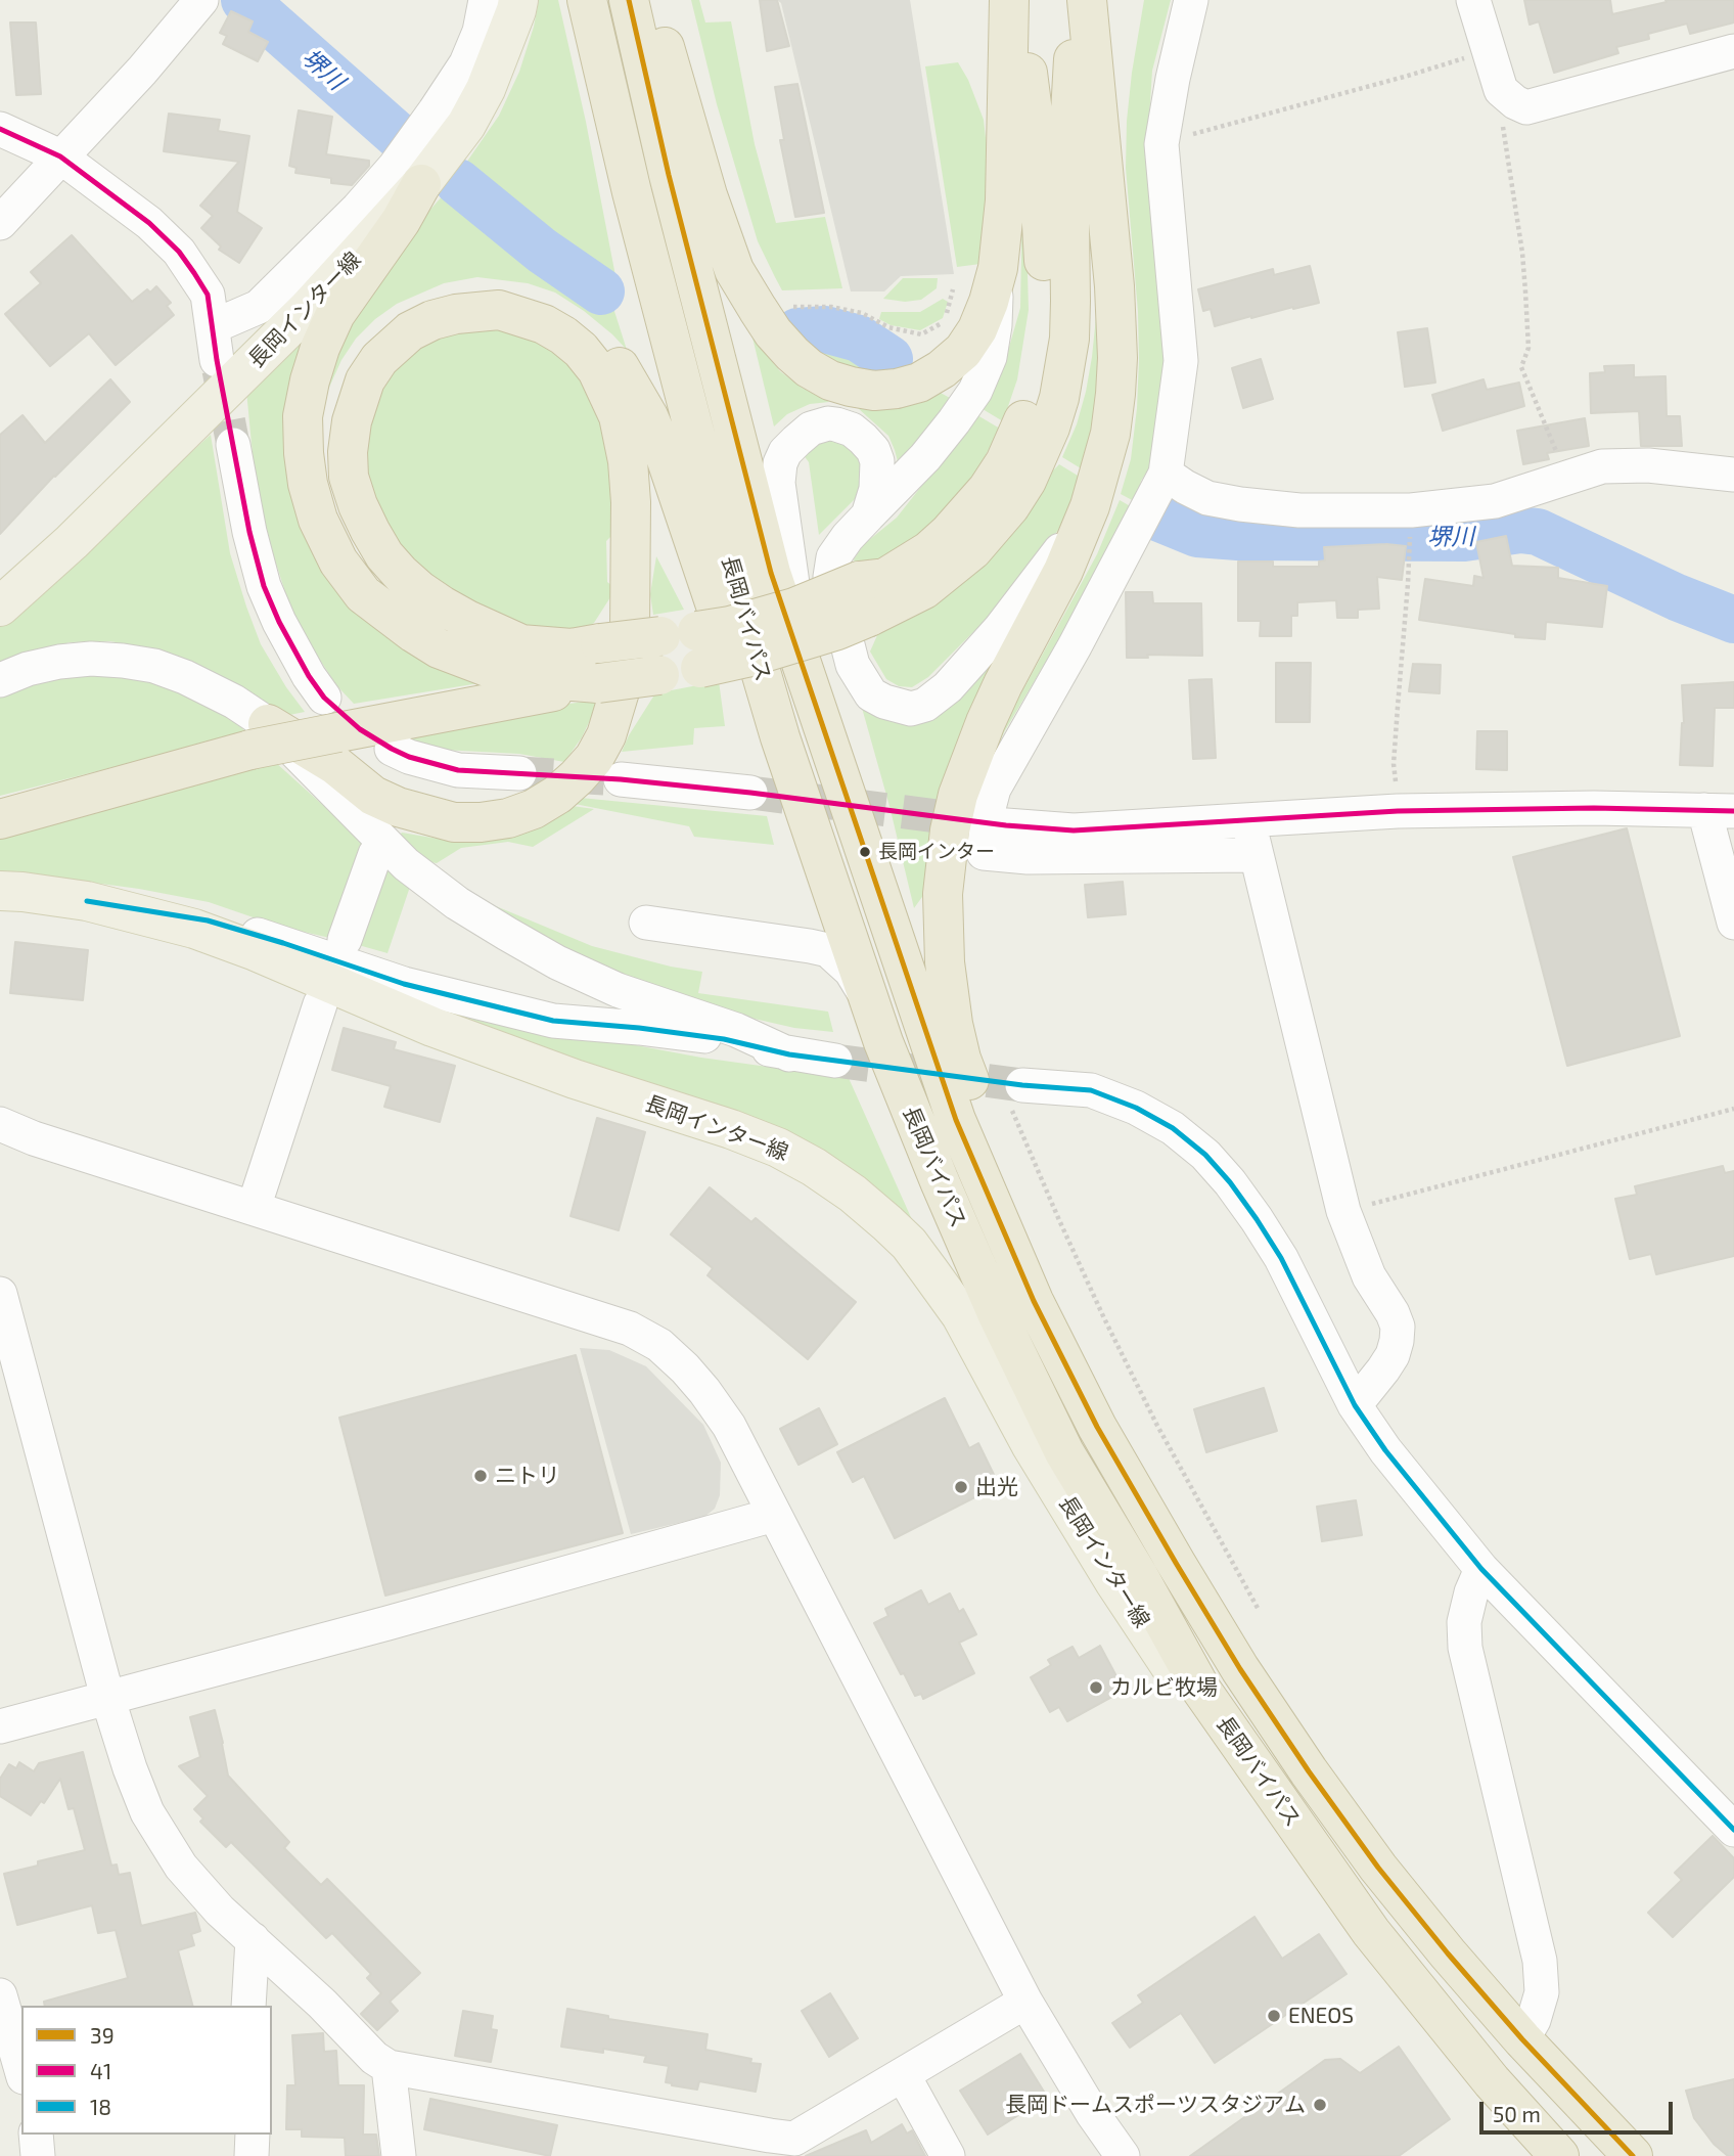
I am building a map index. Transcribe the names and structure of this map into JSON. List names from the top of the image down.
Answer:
{
  "streets": {
    "highway": ["長岡バイパス"],
    "main road": ["長岡インター線"]
  },
  "crossings": [
    ["長岡インター線", "長岡バイパス"]
  ],
  "water": ["堺川"],
  "places": [
    "長岡インター",
    "ニトリ",
    "出光",
    "カルビ牧場",
    "ENEOS",
    "長岡ドームスポーツスタジアム"
  ],
  "lines": ["transit line 39", "transit line 41", "transit line 18"],
  "legend": ["39", "41", "18"],
  "scale_bar": "50 m"
}
